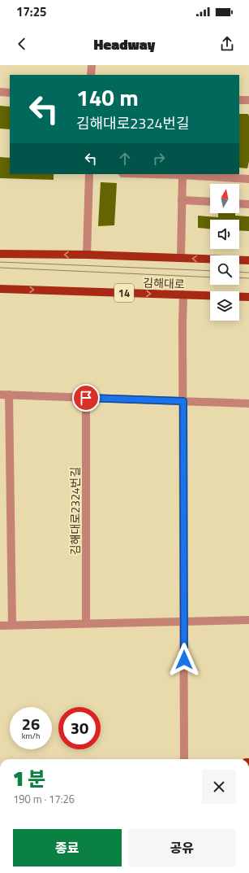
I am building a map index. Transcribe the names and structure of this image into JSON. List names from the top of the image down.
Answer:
{
  "streets": {
    "main road": ["김해대로", "14"],
    "street": ["김해대로2324번길"]
  },
  "north": "top",
  "page": {
    "status": "17:25",
    "header": "Headway",
    "turn": ["140 m", "김해대로2324번길"],
    "speed": "26 km/h",
    "limit": "30",
    "heading": ["1 분", "190 m · 17:26"],
    "buttons": ["종료", "공유"]
  }
}
